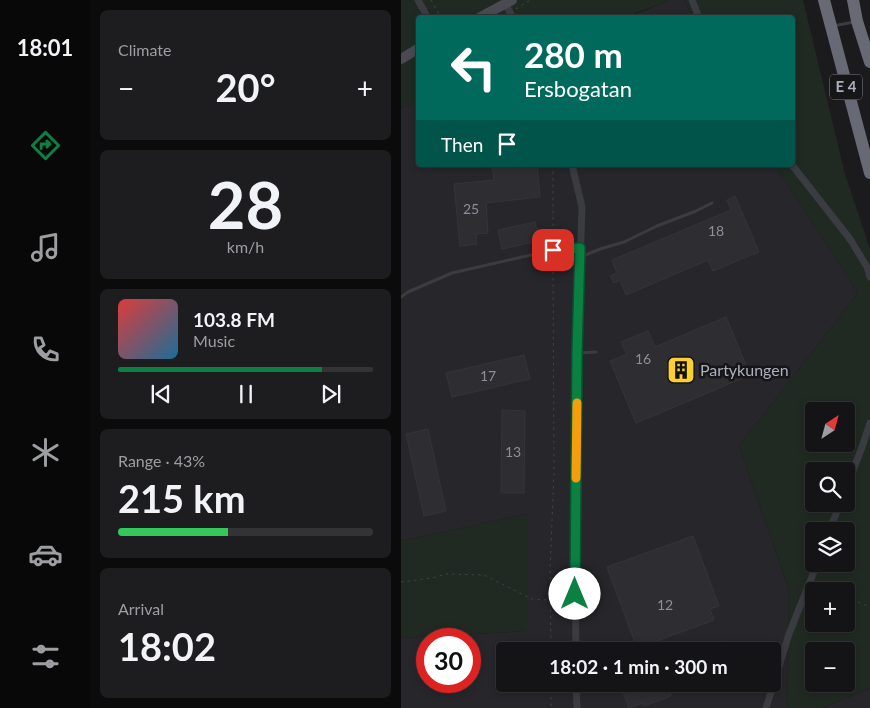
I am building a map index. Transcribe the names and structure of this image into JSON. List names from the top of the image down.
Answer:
{
  "streets": {
    "highway": ["E 4"]
  },
  "places": {
    "building": ["Partykungen"]
  },
  "house_numbers": [
    "25",
    "18",
    "16",
    "17",
    "13",
    "12"
  ],
  "north": "top right",
  "page": {
    "tabs": "18:01",
    "tile": [
      "Climate",
      ["28", "km/h"],
      ["Range · 43%", "215 km"],
      ["Arrival", "18:02"]
    ],
    "turn": ["280 m", "Ersbogatan"],
    "heat": ["−", "20°", "+"],
    "then": "Then",
    "song": ["103.8 FM", "Music"],
    "map_buttons": ["+", "−"],
    "limit": "30",
    "trip": "18:02 · 1 min · 300 m"
  }
}
